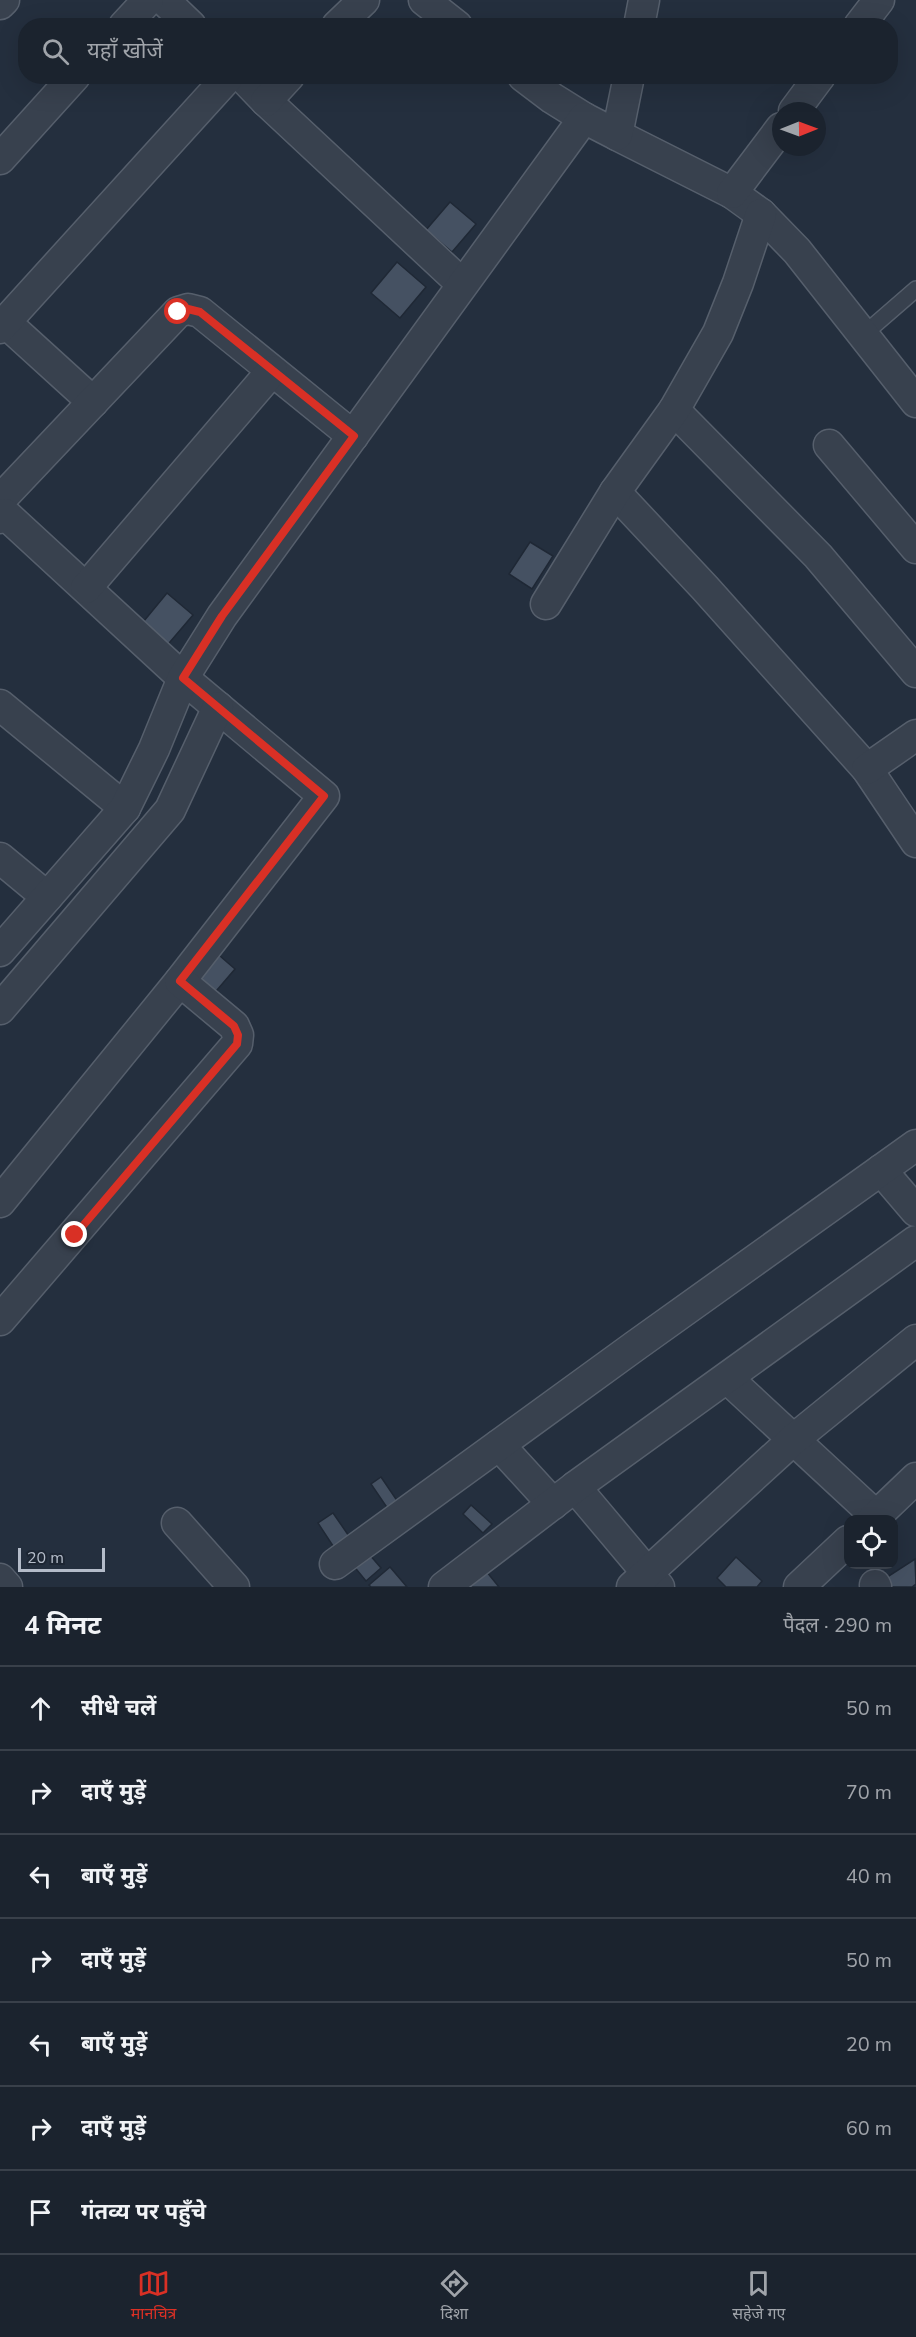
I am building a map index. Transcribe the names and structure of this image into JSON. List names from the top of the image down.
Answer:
{
  "scale_bar": "20 m",
  "north": "right",
  "page": {
    "search": "यहाँ खोजें",
    "scale": "20 m",
    "heading": ["4 मिनट", "पैदल · 290 m"],
    "list": [
      ["सीधे चलें", "50 m"],
      ["दाएँ मुड़ें", "70 m"],
      ["बाएँ मुड़ें", "40 m"],
      ["दाएँ मुड़ें", "50 m"],
      ["बाएँ मुड़ें", "20 m"],
      ["दाएँ मुड़ें", "60 m"],
      "गंतव्य पर पहुँचे"
    ],
    "nav": ["मानचित्र", "दिशा", "सहेजे गए"]
  }
}
